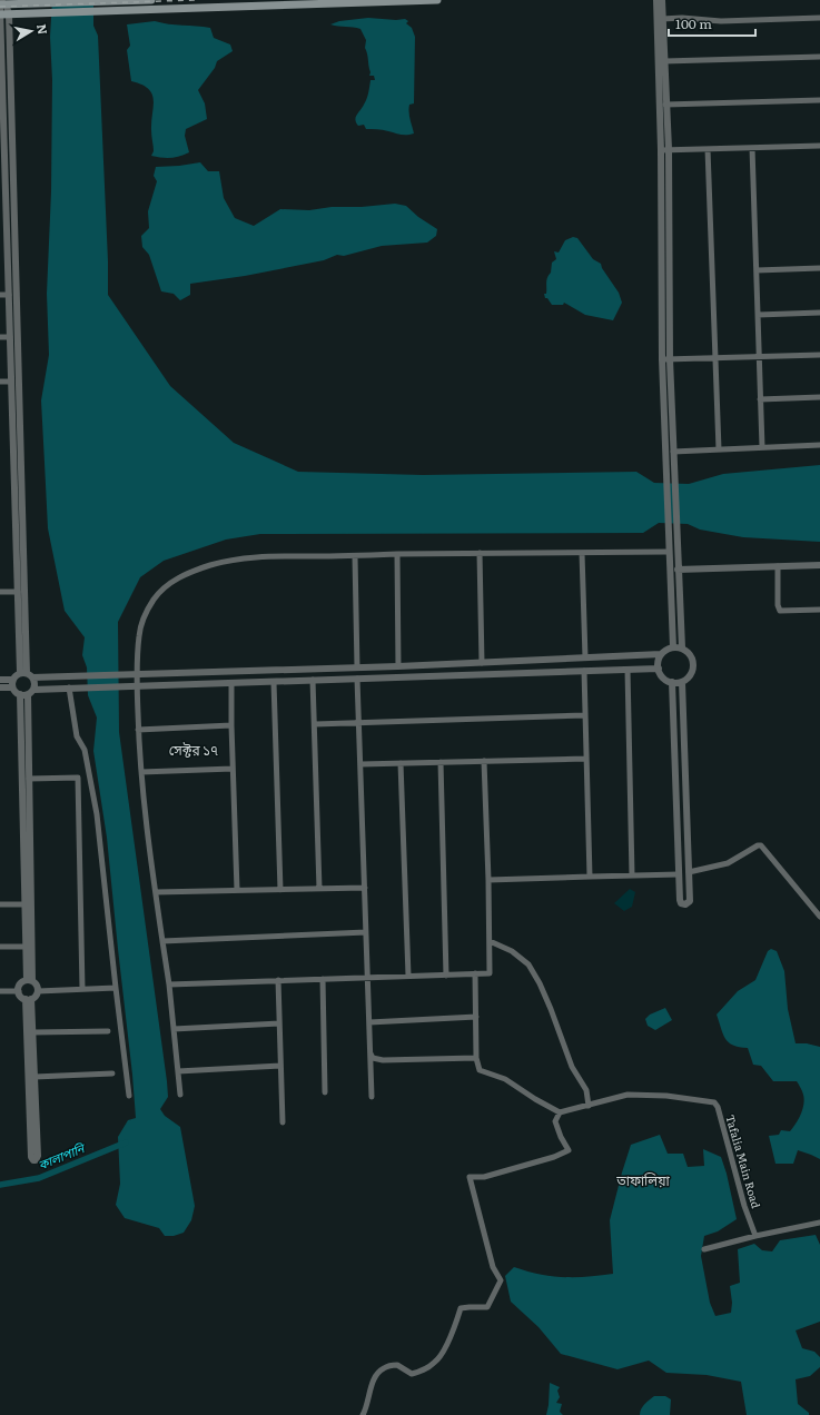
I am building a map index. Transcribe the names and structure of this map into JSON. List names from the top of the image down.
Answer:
{
  "streets": {
    "street": ["Tafalia Main Road"]
  },
  "districts": ["সেক্টর ১৭", "তাফালিয়া"],
  "water": ["কালাপানি"],
  "scale_bar": "100 m",
  "north": "right"
}
